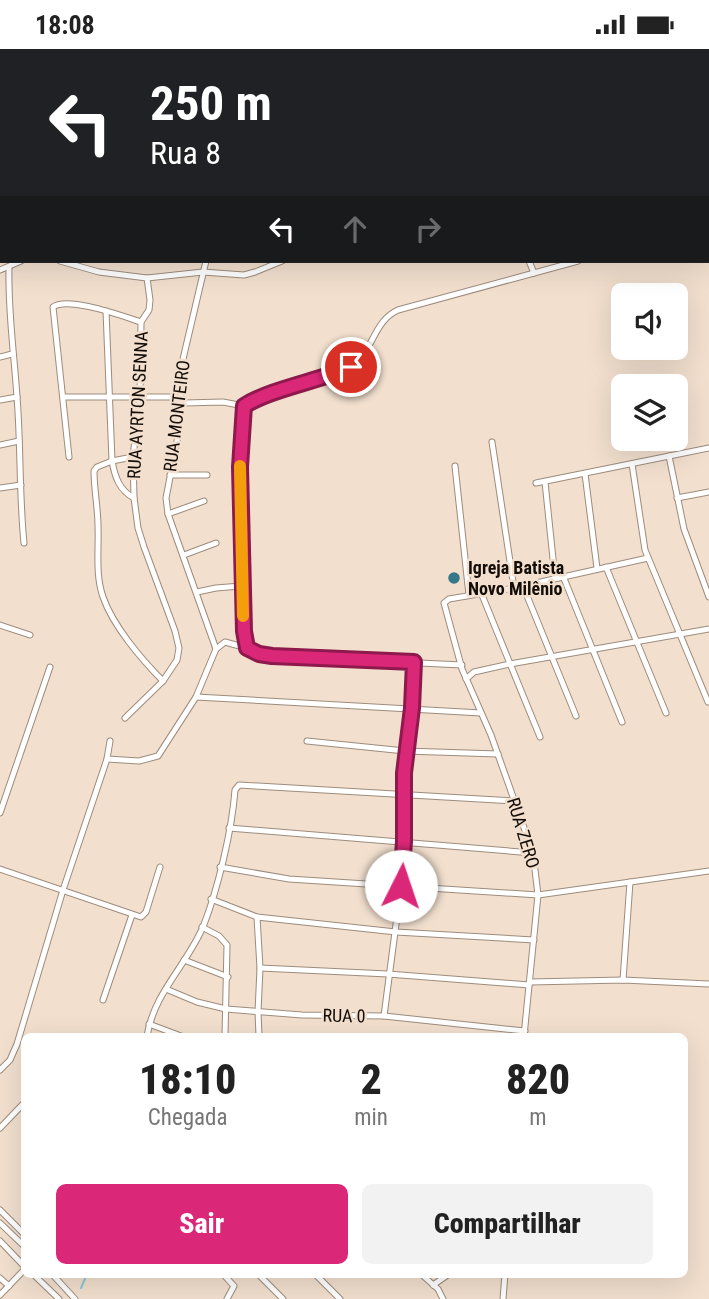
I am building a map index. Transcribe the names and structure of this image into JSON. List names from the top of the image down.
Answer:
{
  "streets": {
    "street": [
      "RUA AYRTON SENNA",
      "RUA MONTEIRO",
      "RUA ZERO",
      "RUA 0"
    ]
  },
  "crossings": [
    ["RUA ZERO", "RUA 0"]
  ],
  "places": ["Igreja Batista Novo Milênio"],
  "page": {
    "status": "18:08",
    "turn": ["250 m", "Rua 8"],
    "eta": [
      "18:10",
      "Chegada",
      "2",
      "min",
      "820",
      "m"
    ],
    "buttons": ["Sair", "Compartilhar"]
  }
}
